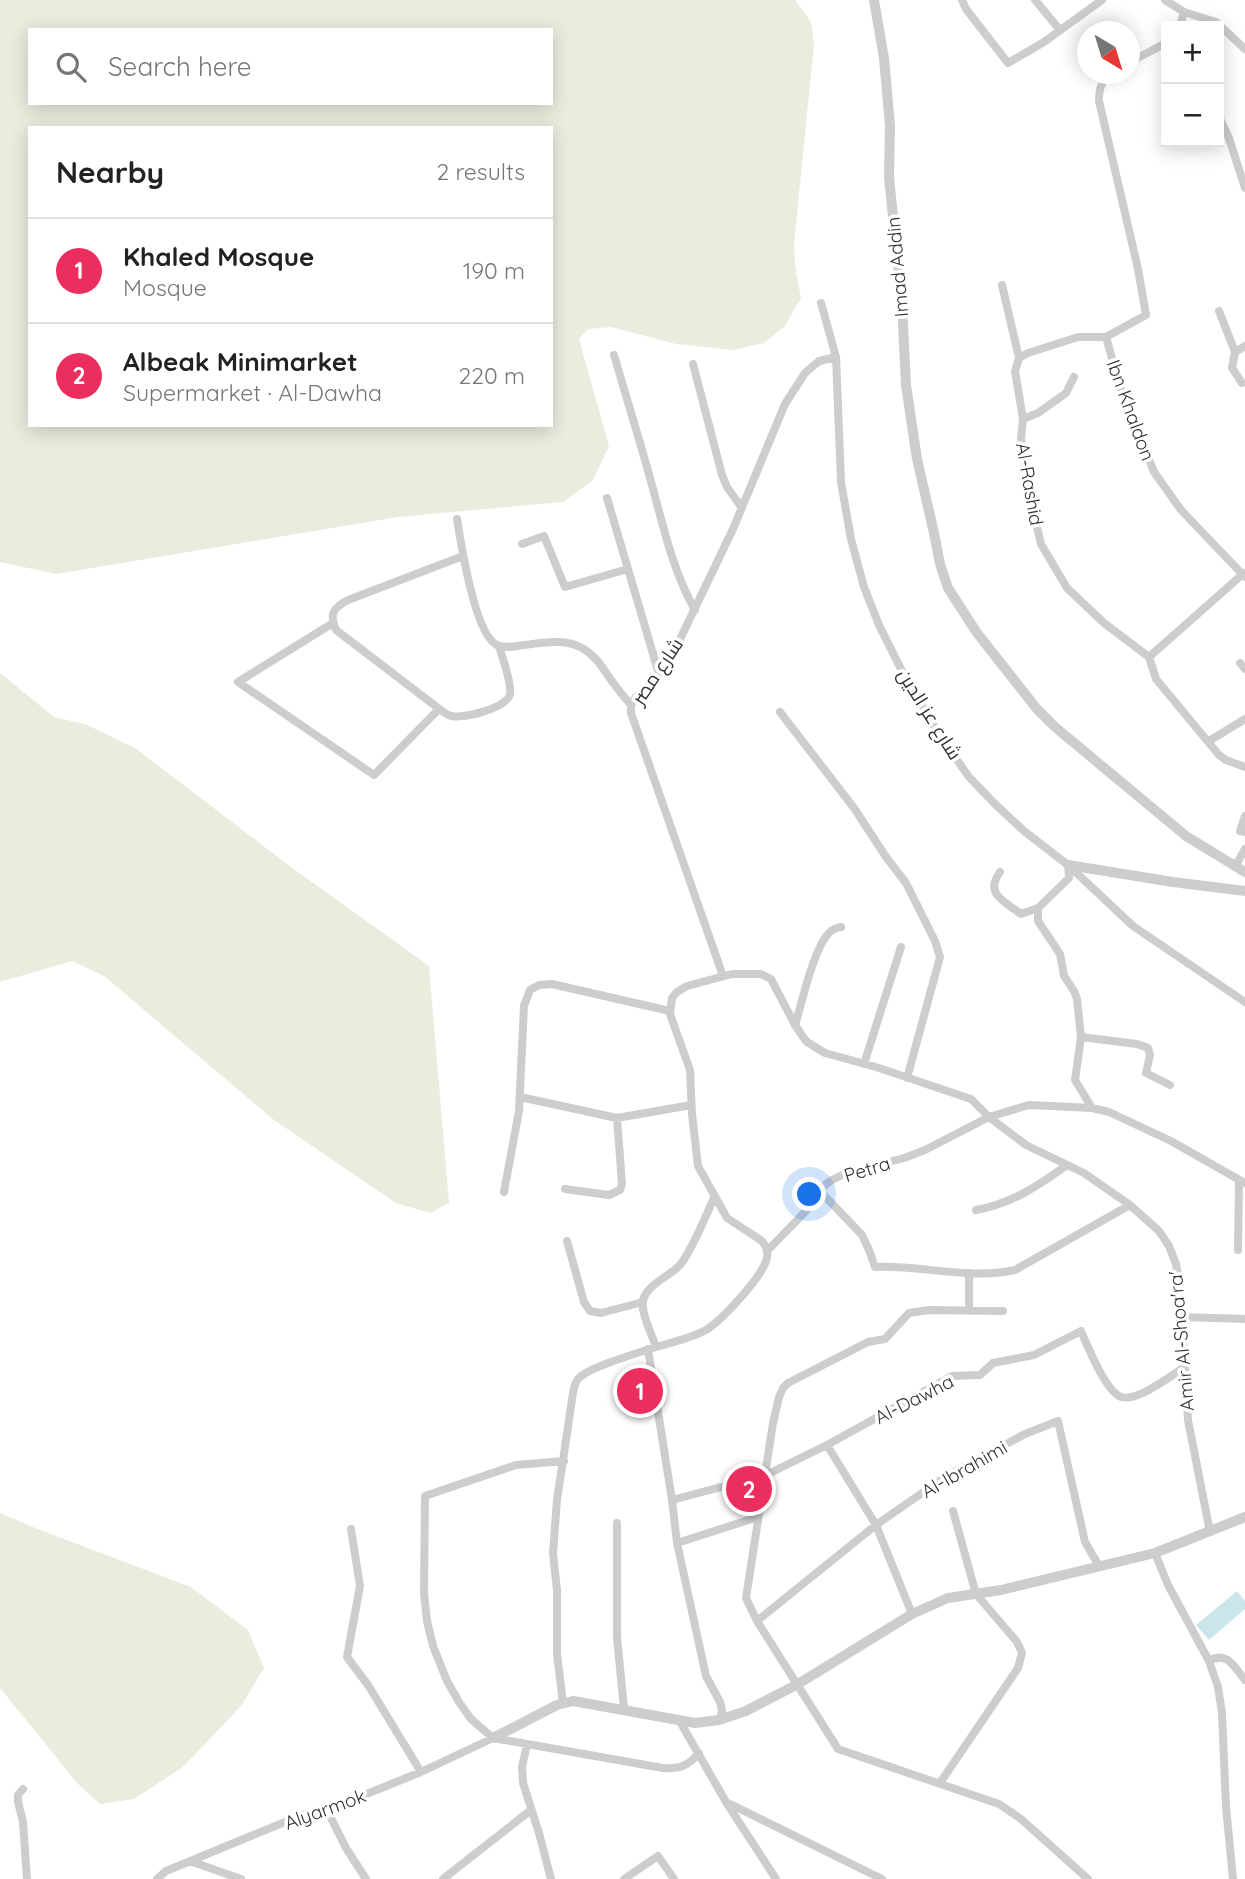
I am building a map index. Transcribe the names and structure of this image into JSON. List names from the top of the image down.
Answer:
{
  "streets": {
    "street": [
      "Imad Addin",
      "Ibn Khaldon",
      "Al-Rashid",
      "شارع مصر",
      "شارع عز الدين",
      "Petra",
      "Amir Al-Shoa'ra'",
      "Al-Dawha",
      "Al-Ibrahimi",
      "Alyarmok"
    ]
  },
  "crossings": [
    ["شارع مصر", "شارع عز الدين"],
    ["شارع مصر", "Amir Al-Shoa'ra'"],
    ["Petra", "Amir Al-Shoa'ra'"],
    ["Amir Al-Shoa'ra'", "Al-Dawha"],
    ["Amir Al-Shoa'ra'", "Alyarmok"],
    ["Al-Ibrahimi", "Alyarmok"]
  ],
  "north": "bottom right",
  "page": {
    "map_buttons": ["+", "−"],
    "search": "Search here",
    "heading": ["Nearby", "2 results"],
    "list": [
      {
        "mark": "1",
        "name": "Khaled Mosque",
        "note": "Mosque",
        "value": "190 m"
      },
      {
        "mark": "2",
        "name": "Albeak Minimarket",
        "note": "Supermarket · Al-Dawha",
        "value": "220 m"
      }
    ],
    "pins": ["1", "2"]
  }
}
